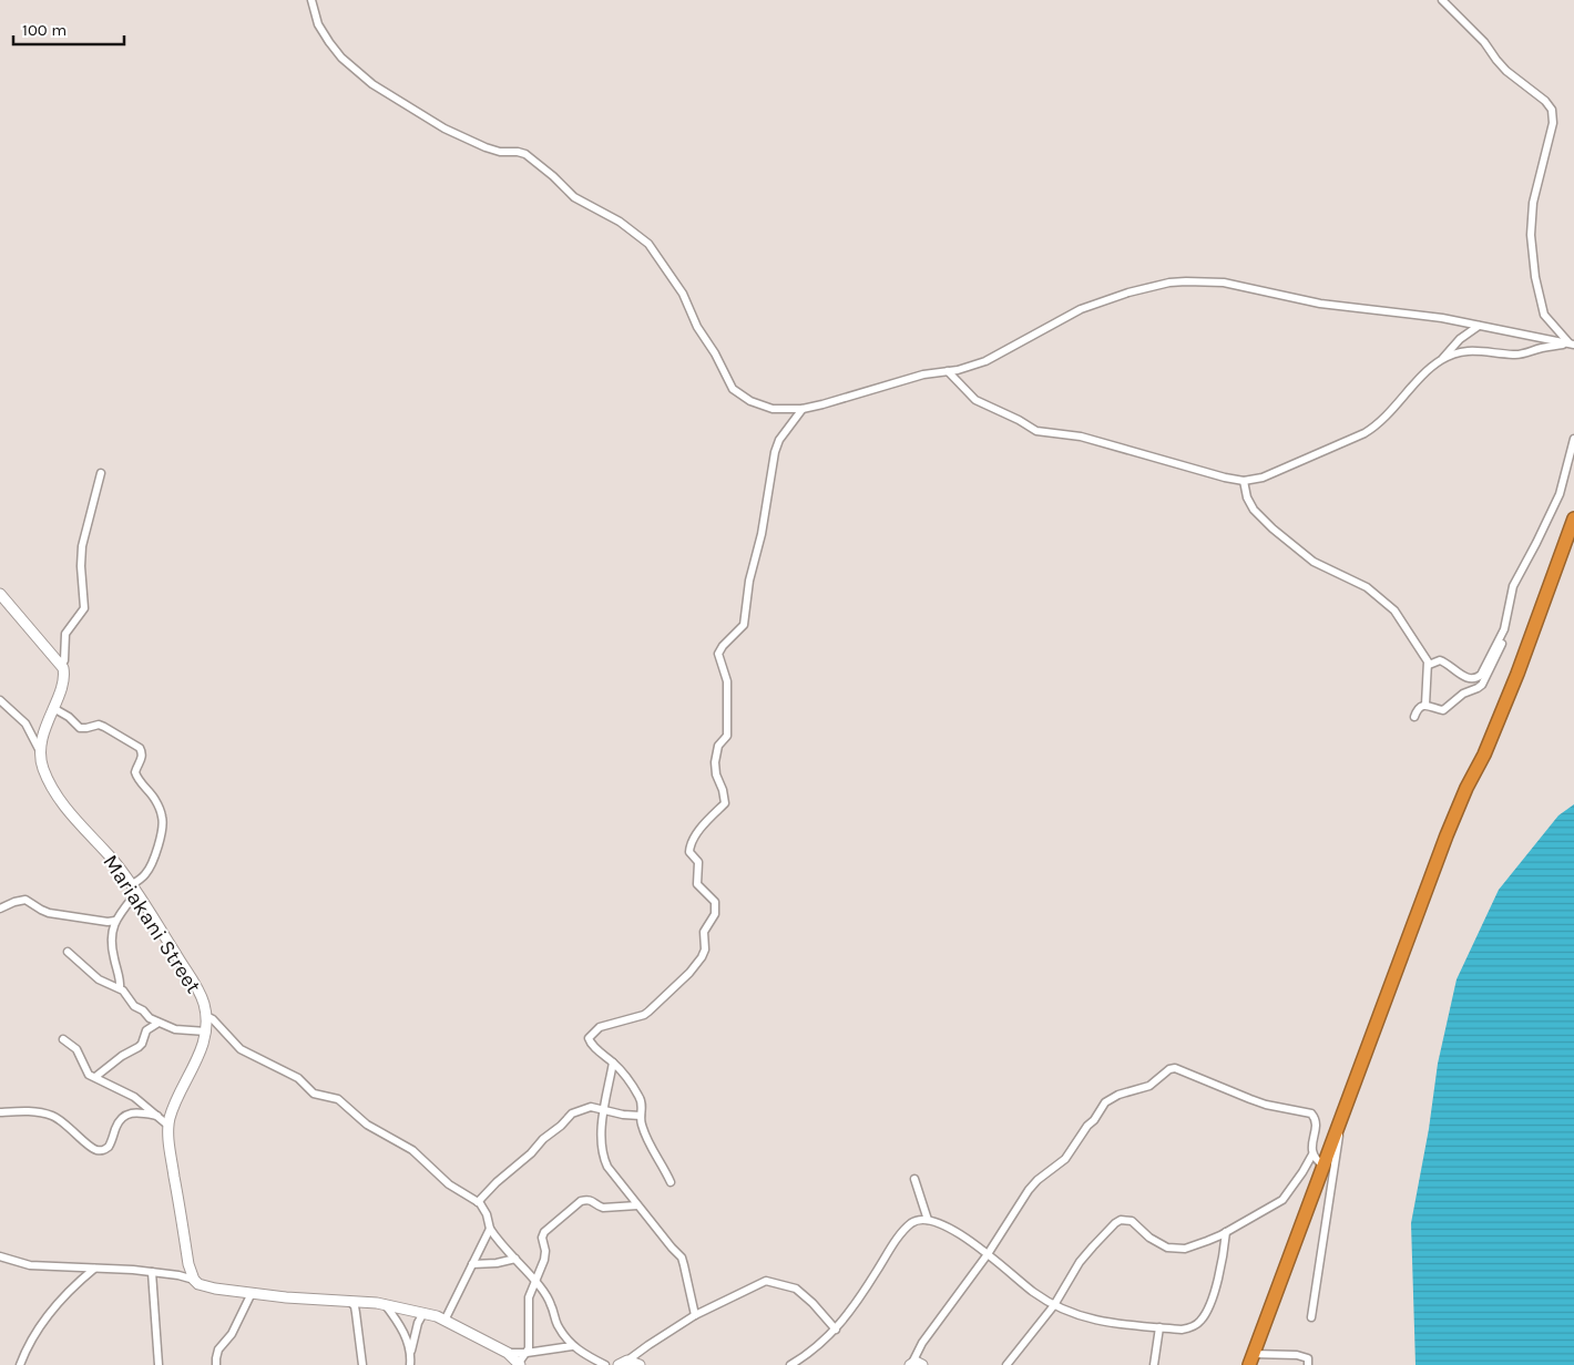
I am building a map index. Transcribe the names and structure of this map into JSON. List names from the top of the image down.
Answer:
{
  "streets": {
    "street": ["Mariakani Street"]
  },
  "scale_bar": "100 m"
}
